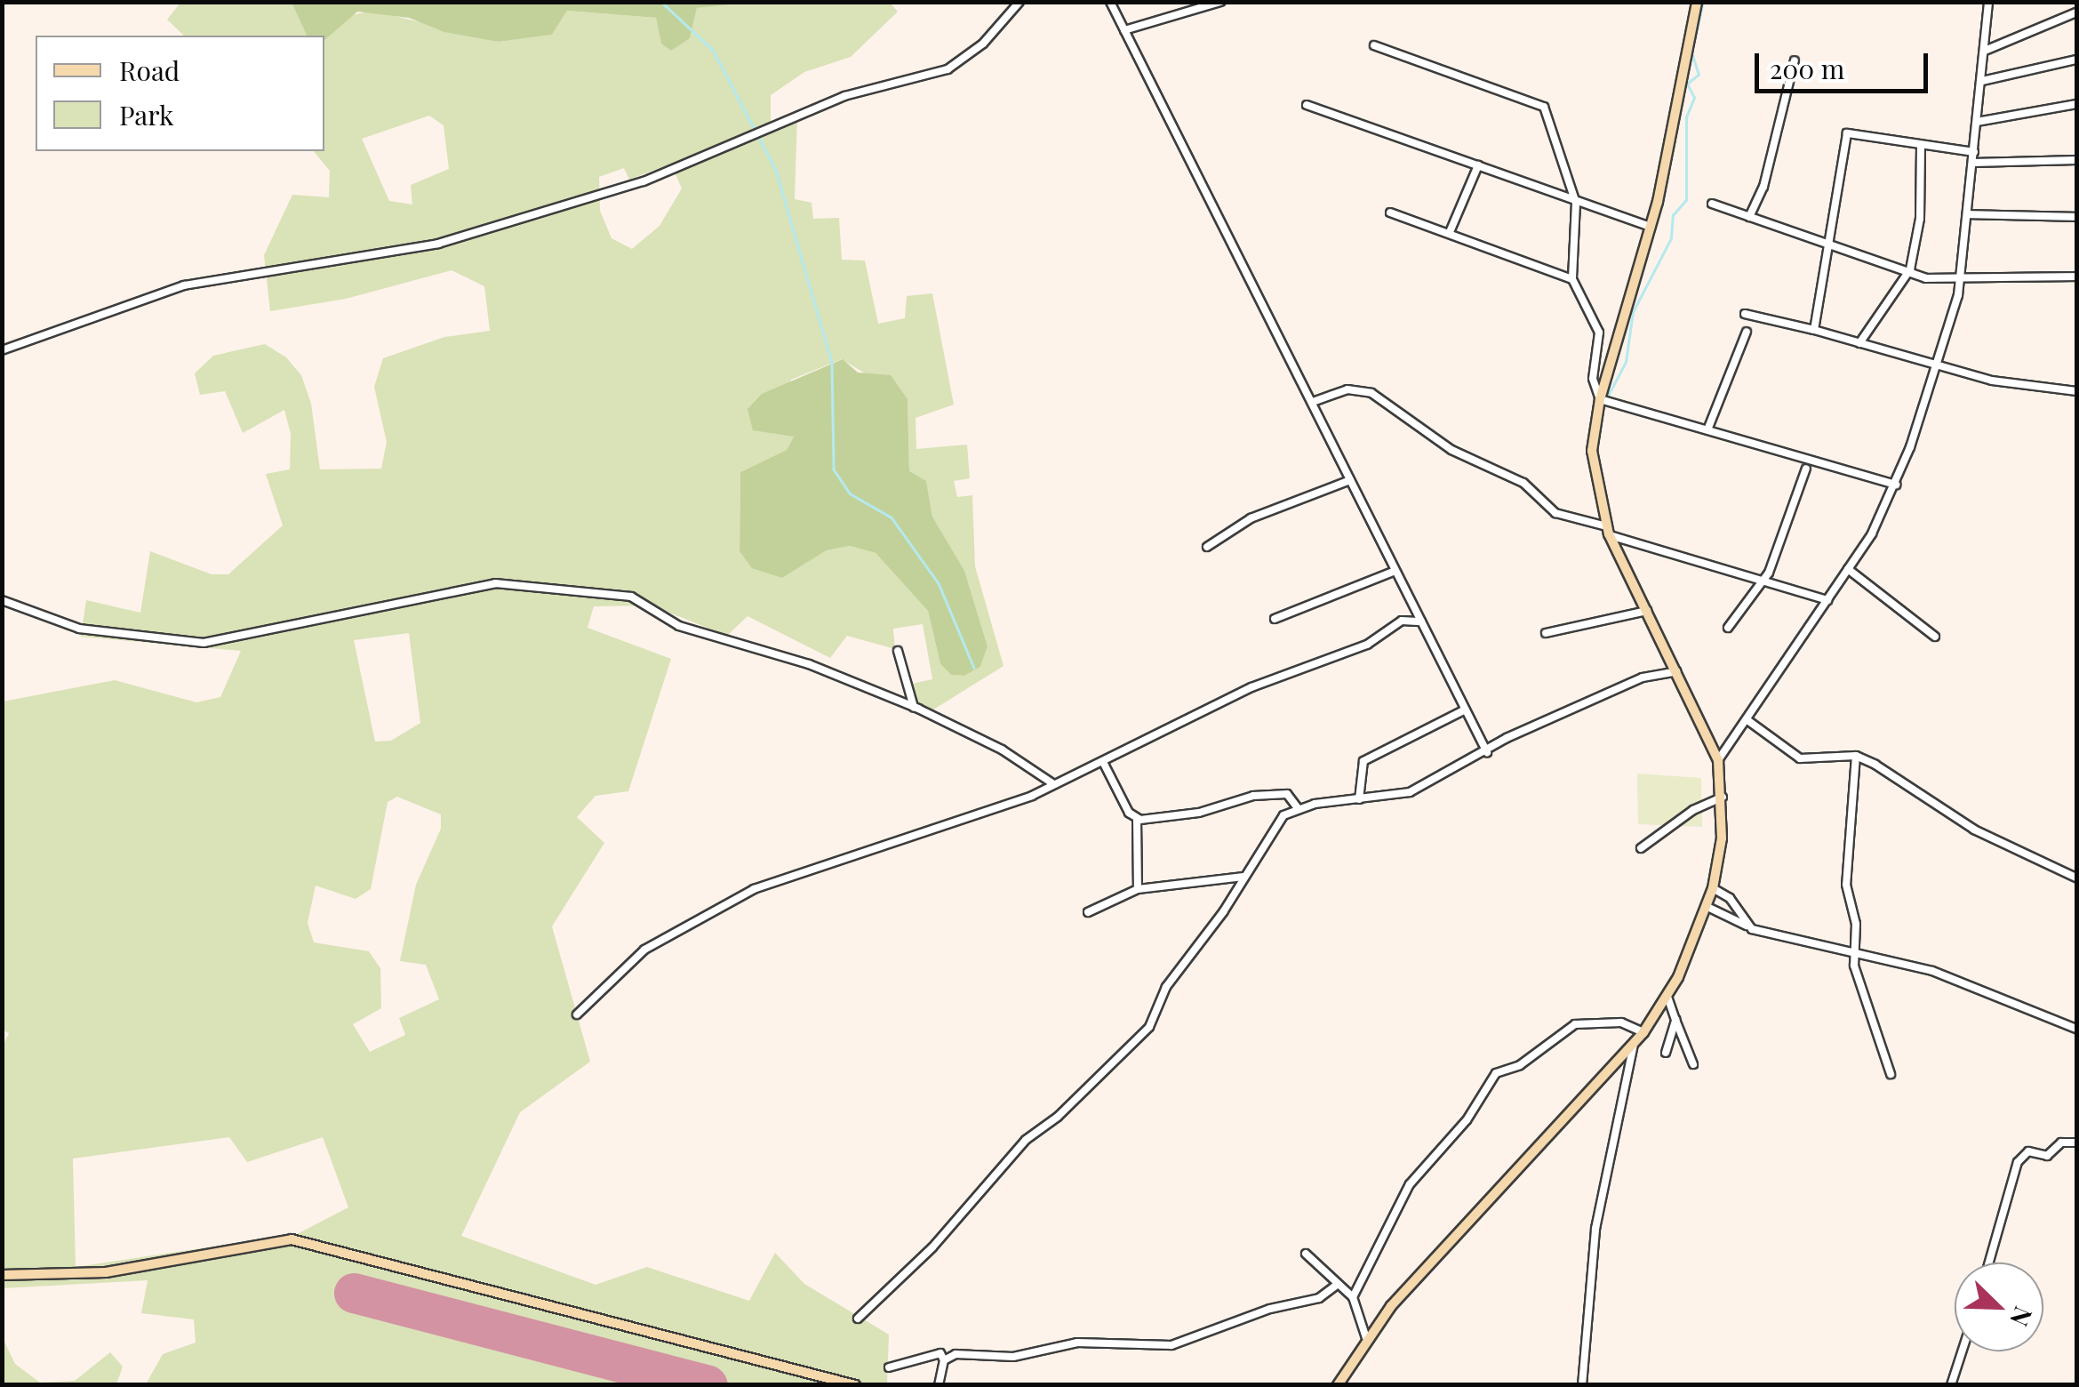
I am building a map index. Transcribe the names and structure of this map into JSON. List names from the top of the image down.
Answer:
{
  "legend": ["Road", "Park"],
  "scale_bar": "200 m",
  "north": "bottom right"
}
